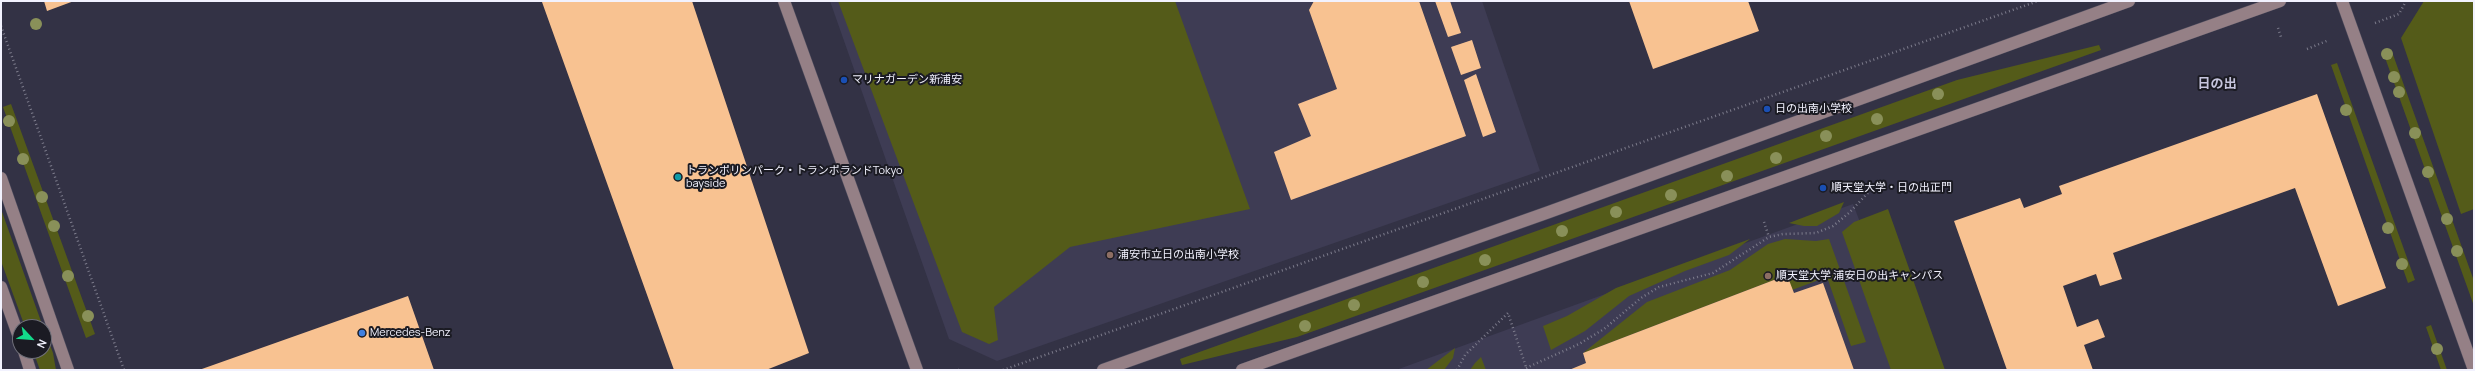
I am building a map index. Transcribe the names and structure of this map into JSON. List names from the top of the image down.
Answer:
{
  "districts": ["日の出"],
  "places": [
    "マリナガーデン新浦安",
    "日の出南小学校",
    "トランポリンパーク・トランポランドTokyo bayside",
    "順天堂大学・日の出正門",
    "浦安市立日の出南小学校",
    "順天堂大学 浦安日の出キャンパス",
    "Mercedes-Benz"
  ],
  "north": "bottom right"
}
